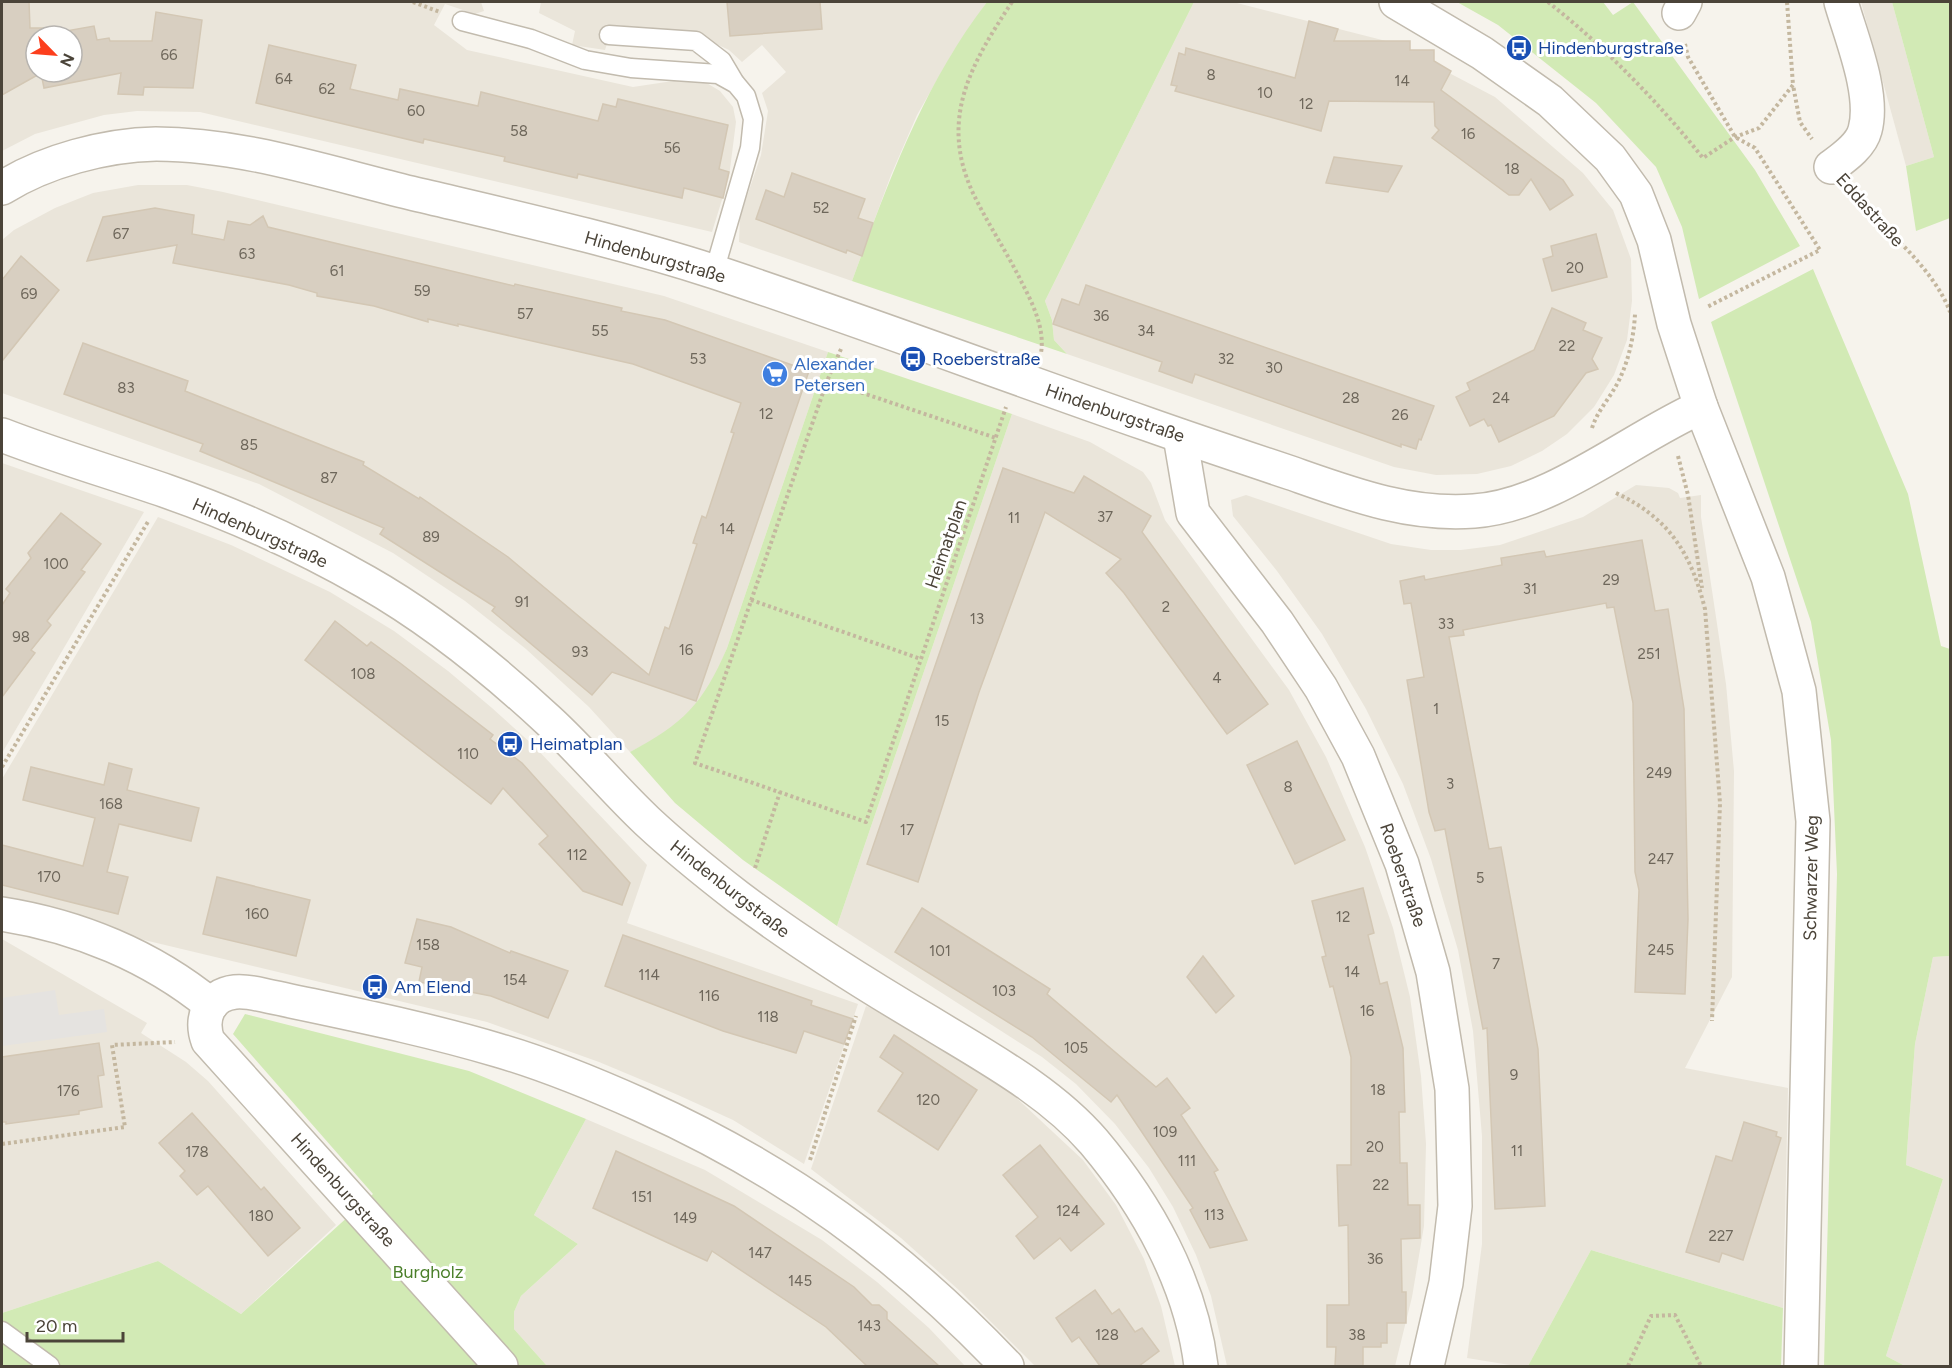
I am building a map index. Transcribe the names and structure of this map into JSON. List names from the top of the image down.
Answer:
{
  "streets": {
    "street": [
      "Eddastraße",
      "Hindenburgstraße",
      "Roeberstraße",
      "Schwarzer Weg"
    ],
    "path": ["Heimatplan"]
  },
  "crossings": [
    ["Hindenburgstraße", "Heimatplan"],
    ["Hindenburgstraße", "Roeberstraße"],
    ["Hindenburgstraße", "Schwarzer Weg"]
  ],
  "parks": ["Burgholz"],
  "places": {
    "bus stop": [
      "Hindenburgstraße",
      "Roeberstraße",
      "Heimatplan",
      "Am Elend"
    ],
    "supermarket": ["Alexander Petersen"]
  },
  "house_numbers": [
    "66",
    "8",
    "64",
    "14",
    "62",
    "10",
    "12",
    "60",
    "58",
    "16",
    "56",
    "18",
    "52",
    "67",
    "63",
    "20",
    "61",
    "59",
    "69",
    "57",
    "36",
    "55",
    "34",
    "22",
    "53",
    "32",
    "30",
    "83",
    "28",
    "24",
    "12",
    "26",
    "85",
    "87",
    "37",
    "11",
    "14",
    "89",
    "100",
    "29",
    "31",
    "91",
    "2",
    "13",
    "33",
    "98",
    "16",
    "93",
    "251",
    "108",
    "4",
    "1",
    "15",
    "110",
    "249",
    "3",
    "8",
    "168",
    "17",
    "112",
    "247",
    "170",
    "5",
    "160",
    "12",
    "158",
    "245",
    "101",
    "7",
    "14",
    "114",
    "154",
    "103",
    "116",
    "16",
    "118",
    "105",
    "9",
    "18",
    "176",
    "120",
    "109",
    "20",
    "11",
    "178",
    "111",
    "22",
    "151",
    "124",
    "113",
    "180",
    "149",
    "227",
    "147",
    "36",
    "145",
    "143",
    "128",
    "38"
  ],
  "scale_bar": "20 m",
  "north": "bottom right"
}
